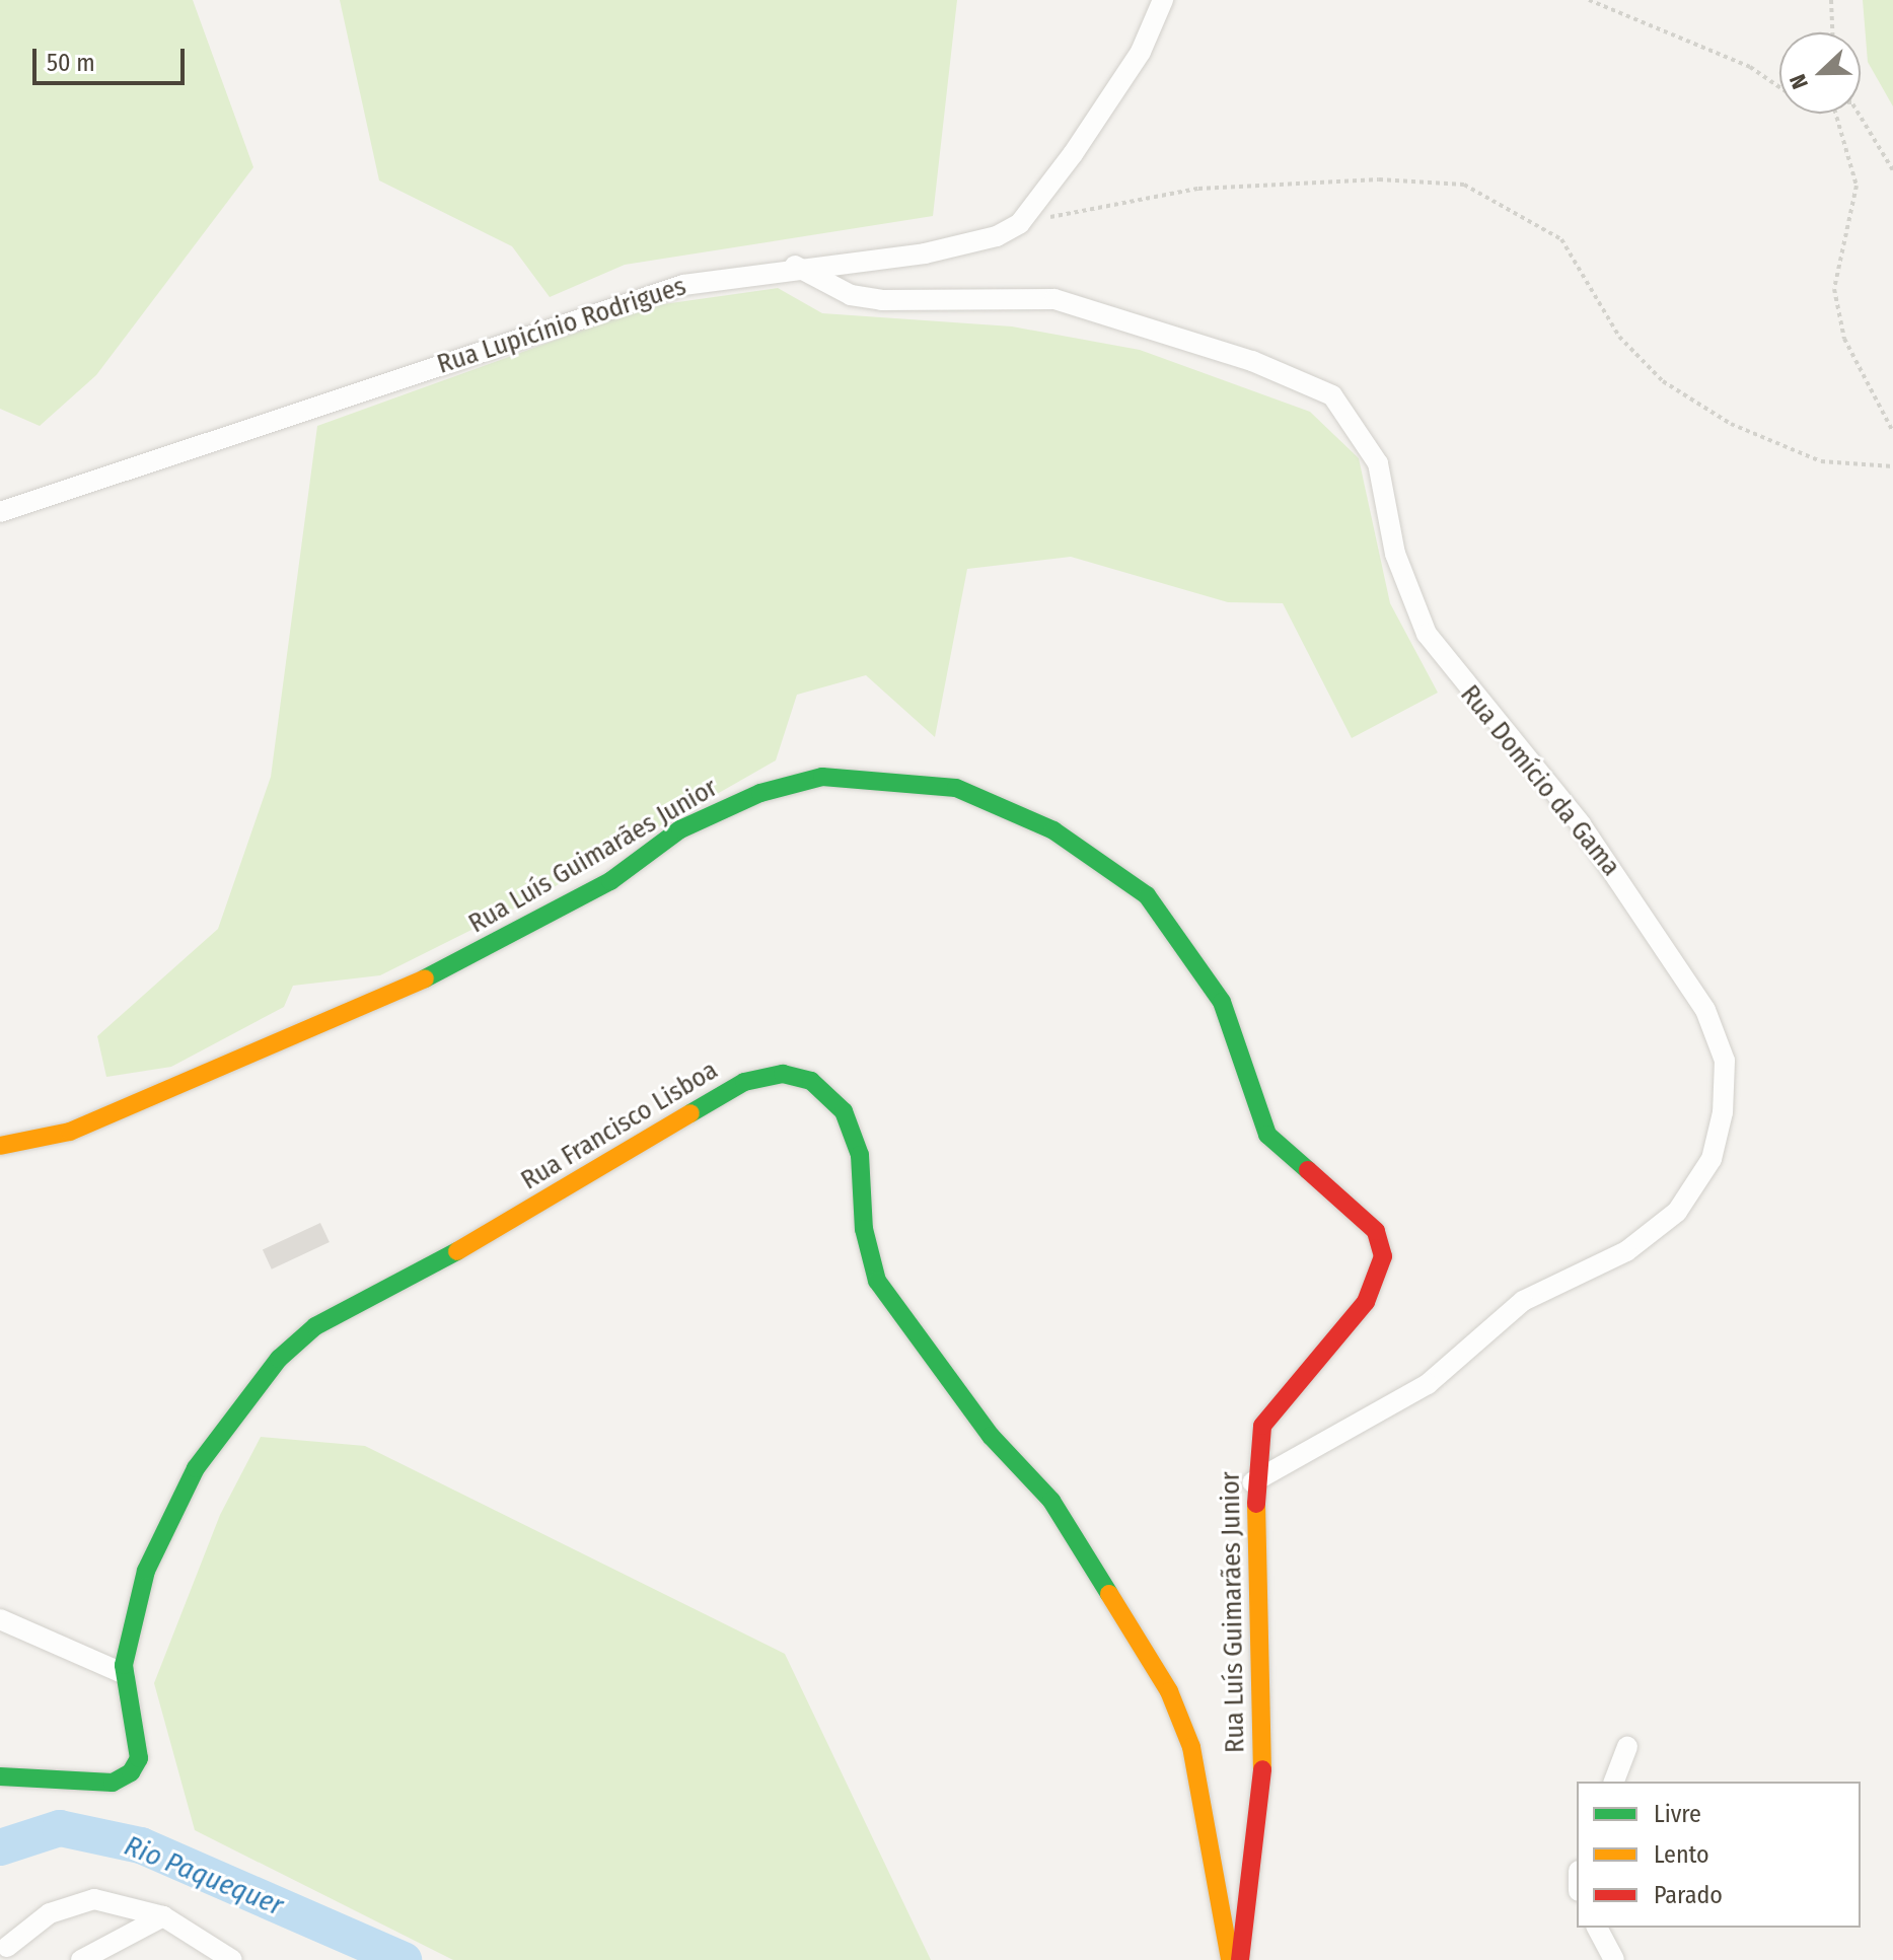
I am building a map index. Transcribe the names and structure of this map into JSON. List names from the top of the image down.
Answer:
{
  "streets": {
    "street": [
      "Rua Lupicínio Rodrigues",
      "Rua Domício da Gama",
      "Rua Luís Guimarães Junior",
      "Rua Francisco Lisboa"
    ]
  },
  "crossings": [
    ["Rua Lupicínio Rodrigues", "Rua Domício da Gama"],
    ["Rua Domício da Gama", "Rua Luís Guimarães Junior"]
  ],
  "water": ["Rio Paquequer"],
  "legend": ["Livre", "Lento", "Parado"],
  "scale_bar": "50 m",
  "north": "left"
}
